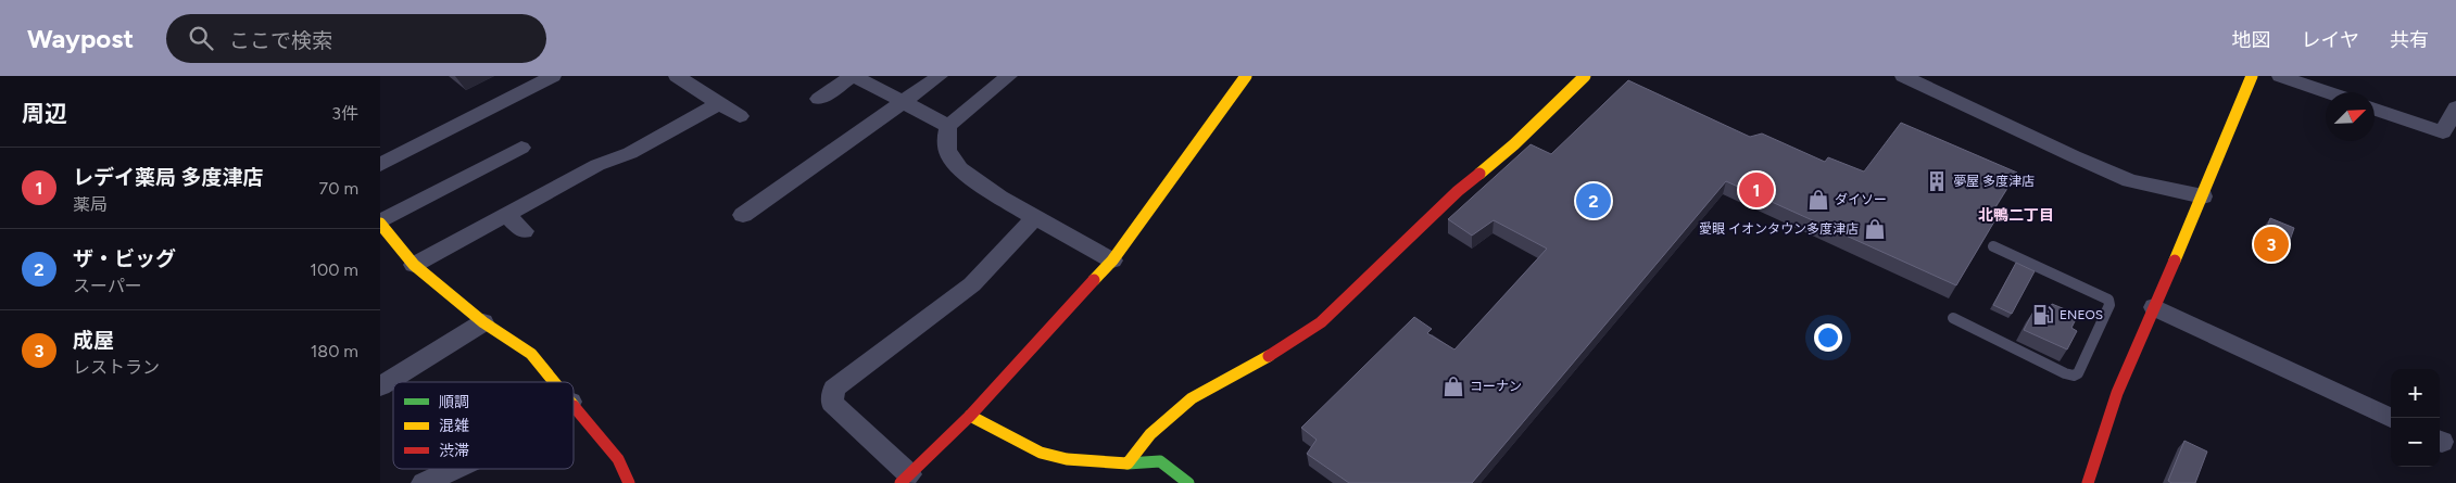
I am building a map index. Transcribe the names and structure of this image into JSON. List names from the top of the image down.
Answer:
{
  "districts": ["北鴨二丁目"],
  "places": {
    "building": ["夢屋 多度津店"],
    "shop": ["ダイソー", "愛眼 イオンタウン多度津店", "コーナン"],
    "fuel station": ["ENEOS"]
  },
  "legend": ["順調", "混雑", "渋滞"],
  "north": "top right",
  "page": {
    "header": "Waypost",
    "search": "ここで検索",
    "nav": ["地図", "レイヤ", "共有"],
    "heading": ["周辺", "3件"],
    "list": [
      {
        "mark": "1",
        "name": "レデイ薬局 多度津店",
        "note": "薬局",
        "value": "70 m"
      },
      {
        "mark": "2",
        "name": "ザ・ビッグ",
        "note": "スーパー",
        "value": "100 m"
      },
      {
        "mark": "3",
        "name": "成屋",
        "note": "レストラン",
        "value": "180 m"
      }
    ],
    "pins": ["1", "2", "3"],
    "map_buttons": ["+", "−"]
  }
}
